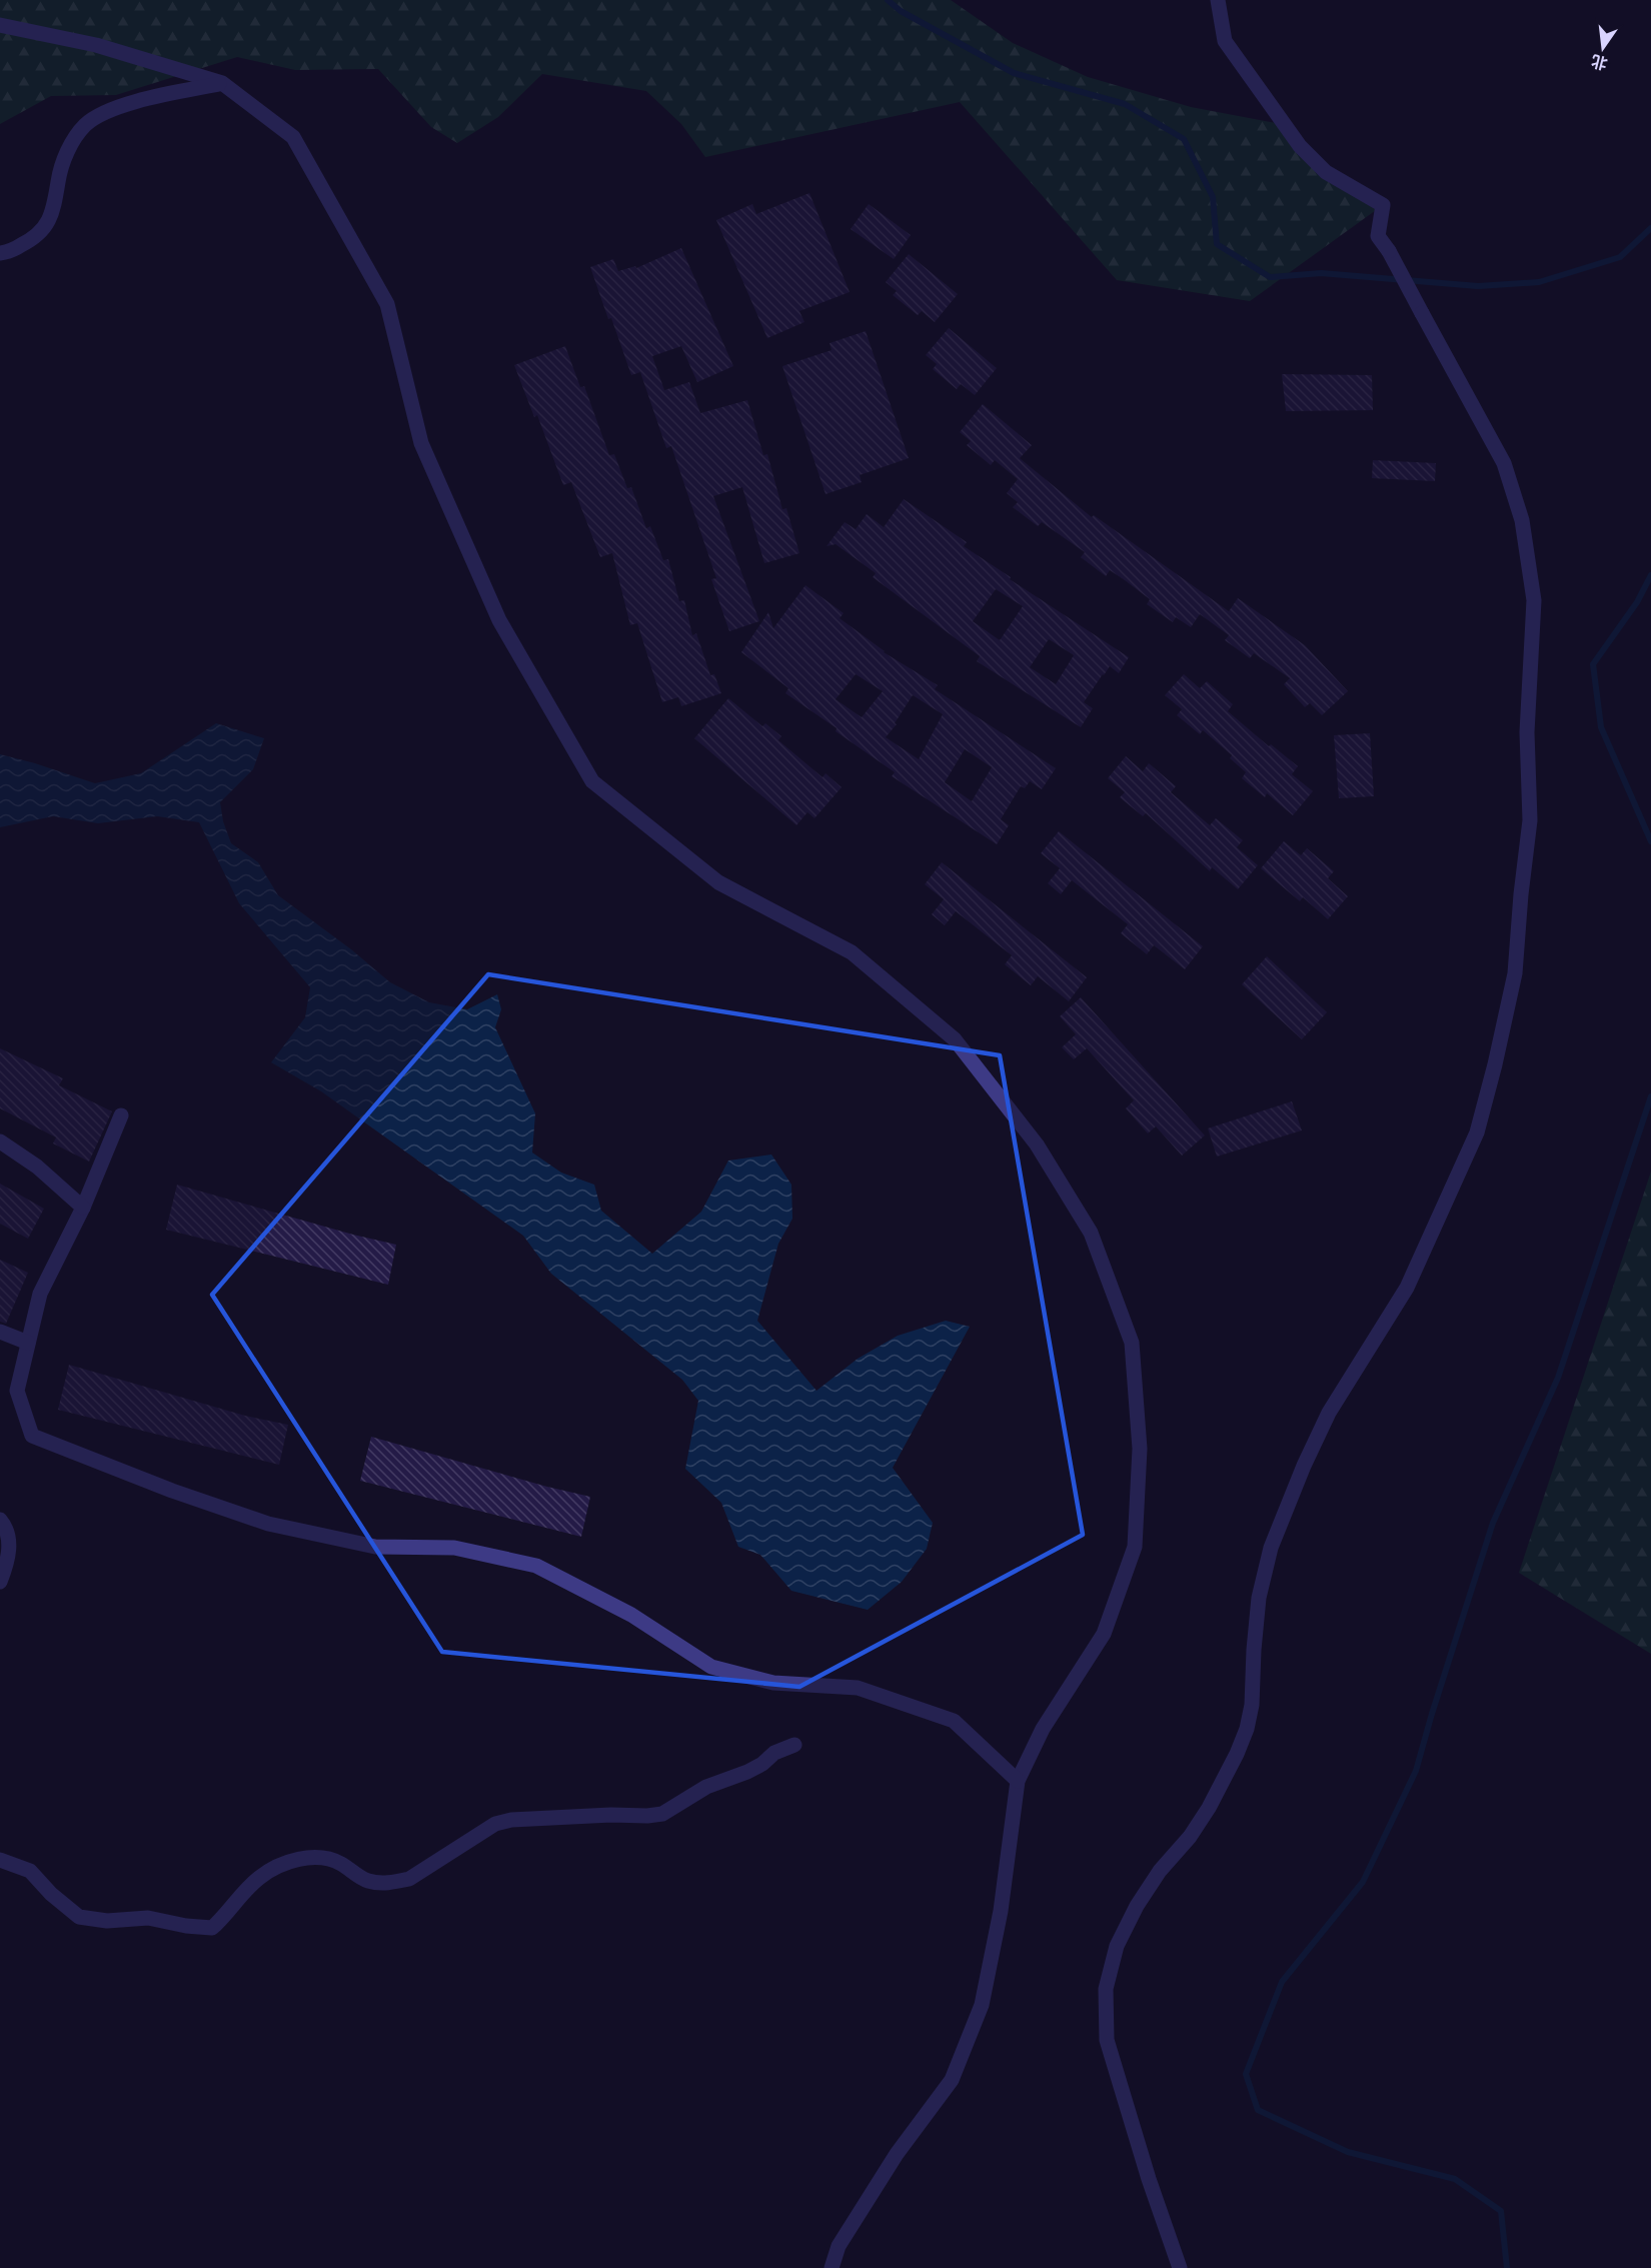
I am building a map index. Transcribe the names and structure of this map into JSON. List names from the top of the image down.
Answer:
{
  "north": "bottom"
}
